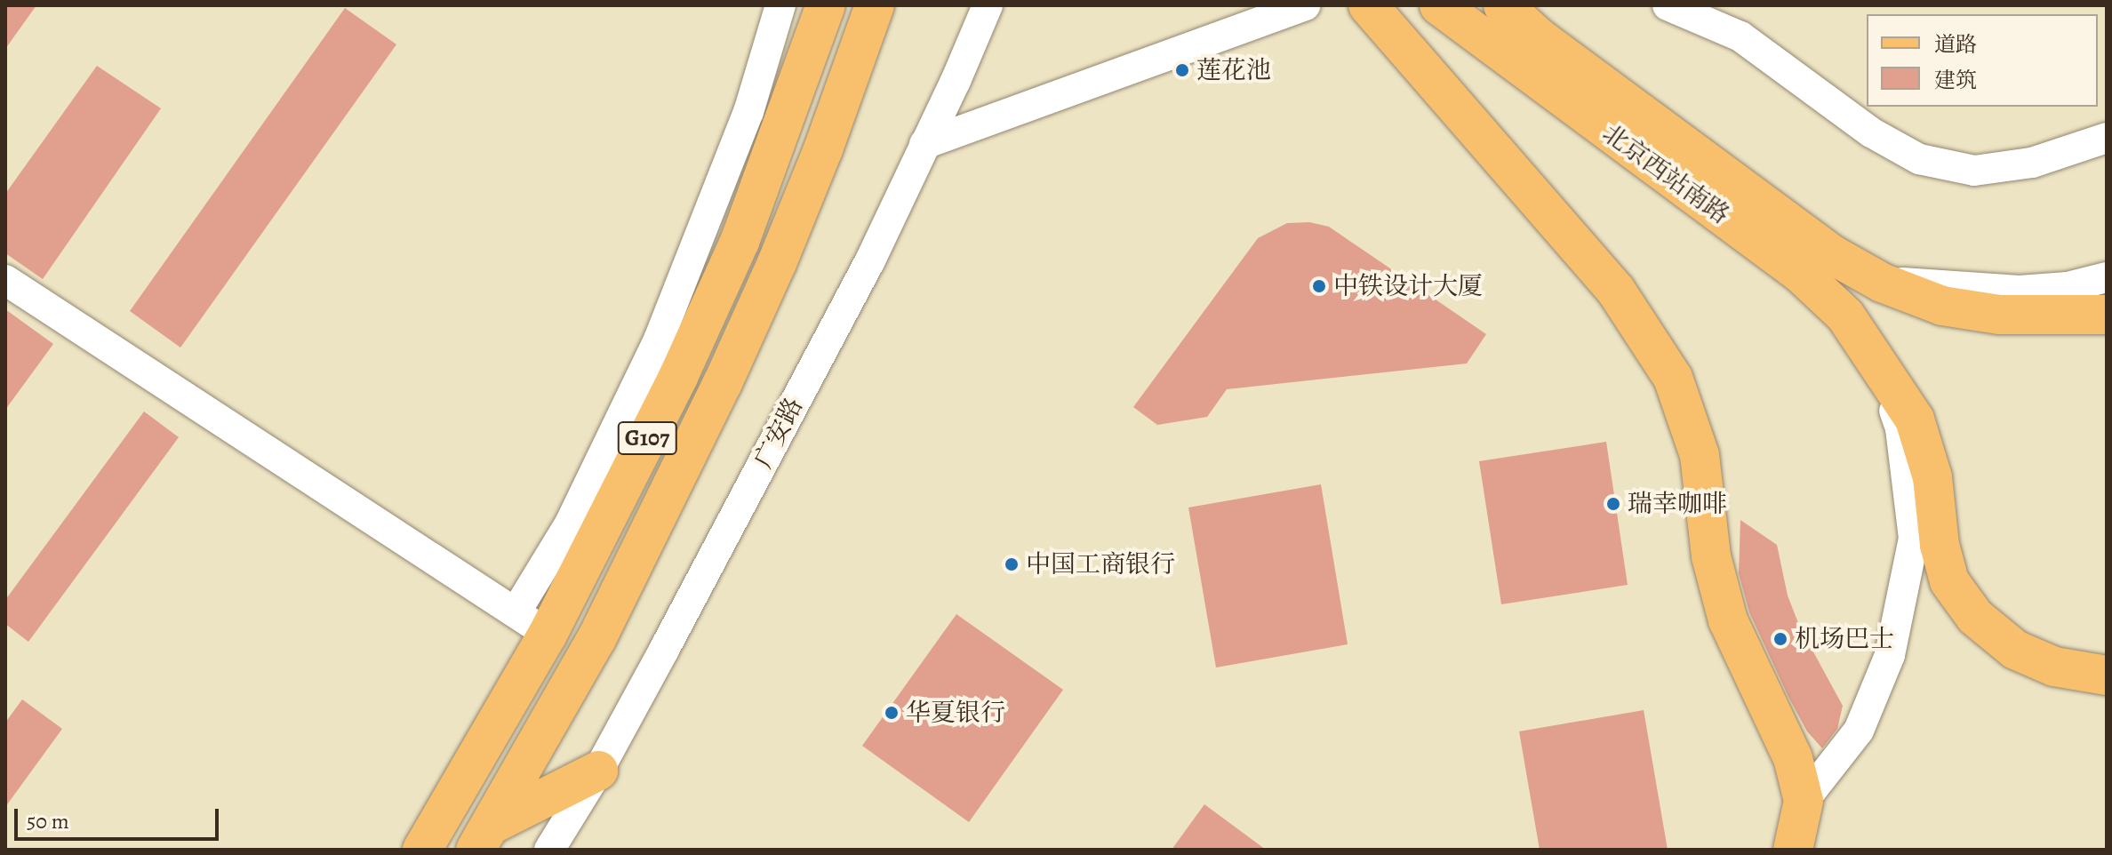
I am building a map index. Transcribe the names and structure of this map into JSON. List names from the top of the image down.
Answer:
{
  "streets": {
    "main road": ["北京西站南路", "G107"],
    "street": ["广安路"]
  },
  "places": [
    "莲花池",
    "中铁设计大厦",
    "瑞幸咖啡",
    "中国工商银行",
    "机场巴士",
    "华夏银行"
  ],
  "legend": ["道路", "建筑"],
  "scale_bar": "50 m"
}
